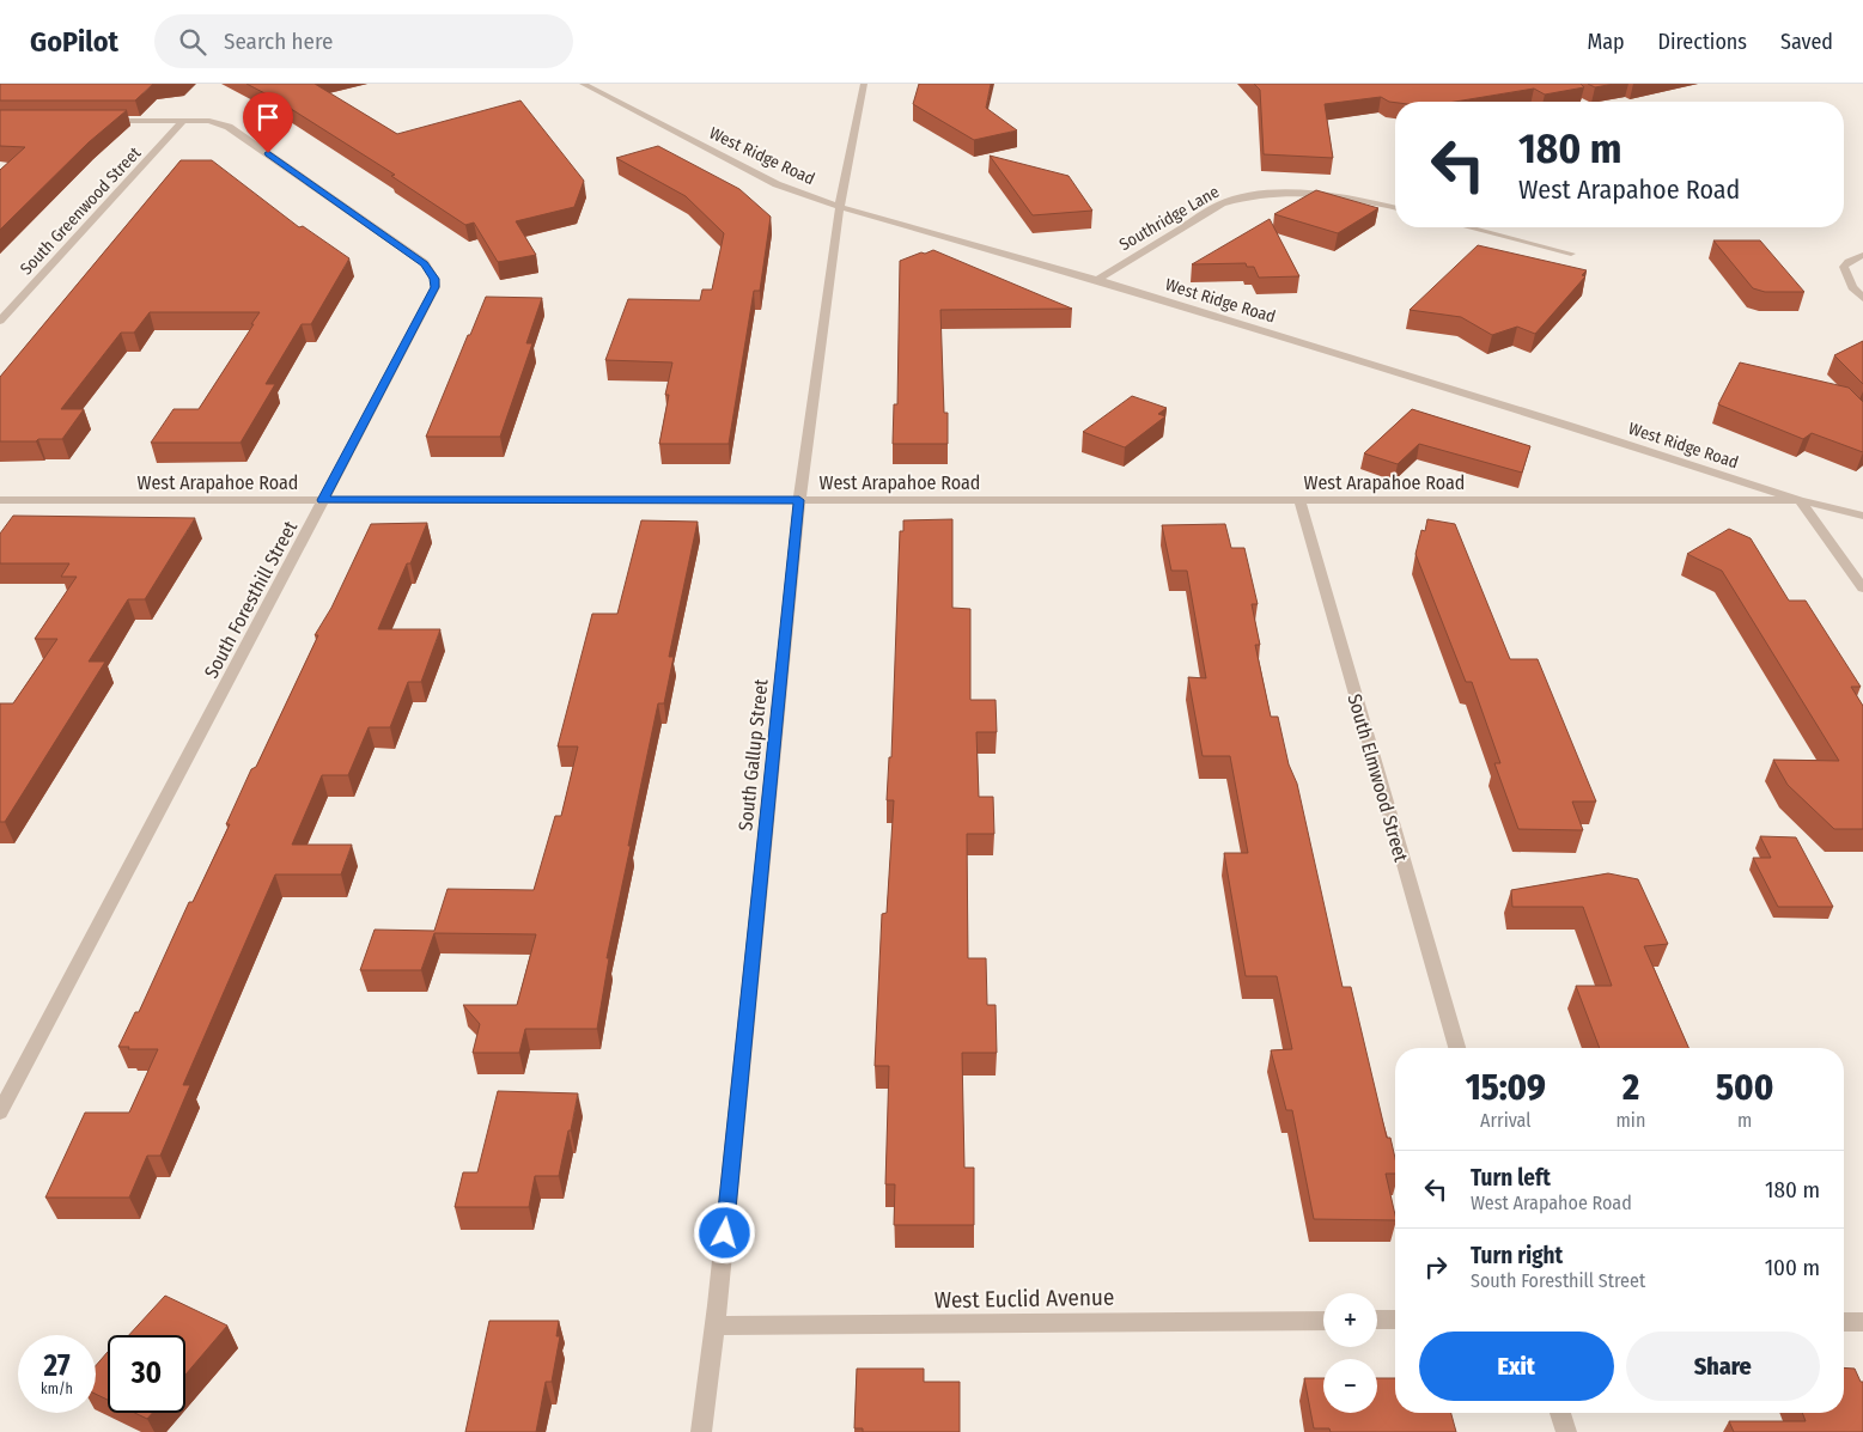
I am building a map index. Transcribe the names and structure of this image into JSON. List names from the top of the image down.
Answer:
{
  "streets": {
    "street": [
      "West Ridge Road",
      "South Greenwood Street",
      "Southridge Lane",
      "West Arapahoe Road",
      "South Foresthill Street",
      "South Gallup Street",
      "South Elmwood Street",
      "West Euclid Avenue"
    ]
  },
  "crossings": [
    ["West Ridge Road", "Southridge Lane"],
    ["West Ridge Road", "West Arapahoe Road"],
    ["West Ridge Road", "South Gallup Street"],
    ["South Greenwood Street", "South Foresthill Street"],
    ["West Arapahoe Road", "South Foresthill Street"],
    ["West Arapahoe Road", "South Gallup Street"],
    ["West Arapahoe Road", "South Elmwood Street"],
    ["South Gallup Street", "West Euclid Avenue"]
  ],
  "page": {
    "header": "GoPilot",
    "search": "Search here",
    "nav": ["Map", "Directions", "Saved"],
    "turn": ["180 m", "West Arapahoe Road"],
    "eta": [
      "15:09",
      "Arrival",
      "2",
      "min",
      "500",
      "m"
    ],
    "list": [
      {
        "name": "Turn left",
        "note": "West Arapahoe Road",
        "value": "180 m"
      },
      {
        "name": "Turn right",
        "note": "South Foresthill Street",
        "value": "100 m"
      }
    ],
    "map_buttons": ["+", "−"],
    "buttons": ["Exit", "Share"],
    "speed": "27 km/h",
    "limit": "30"
  }
}
